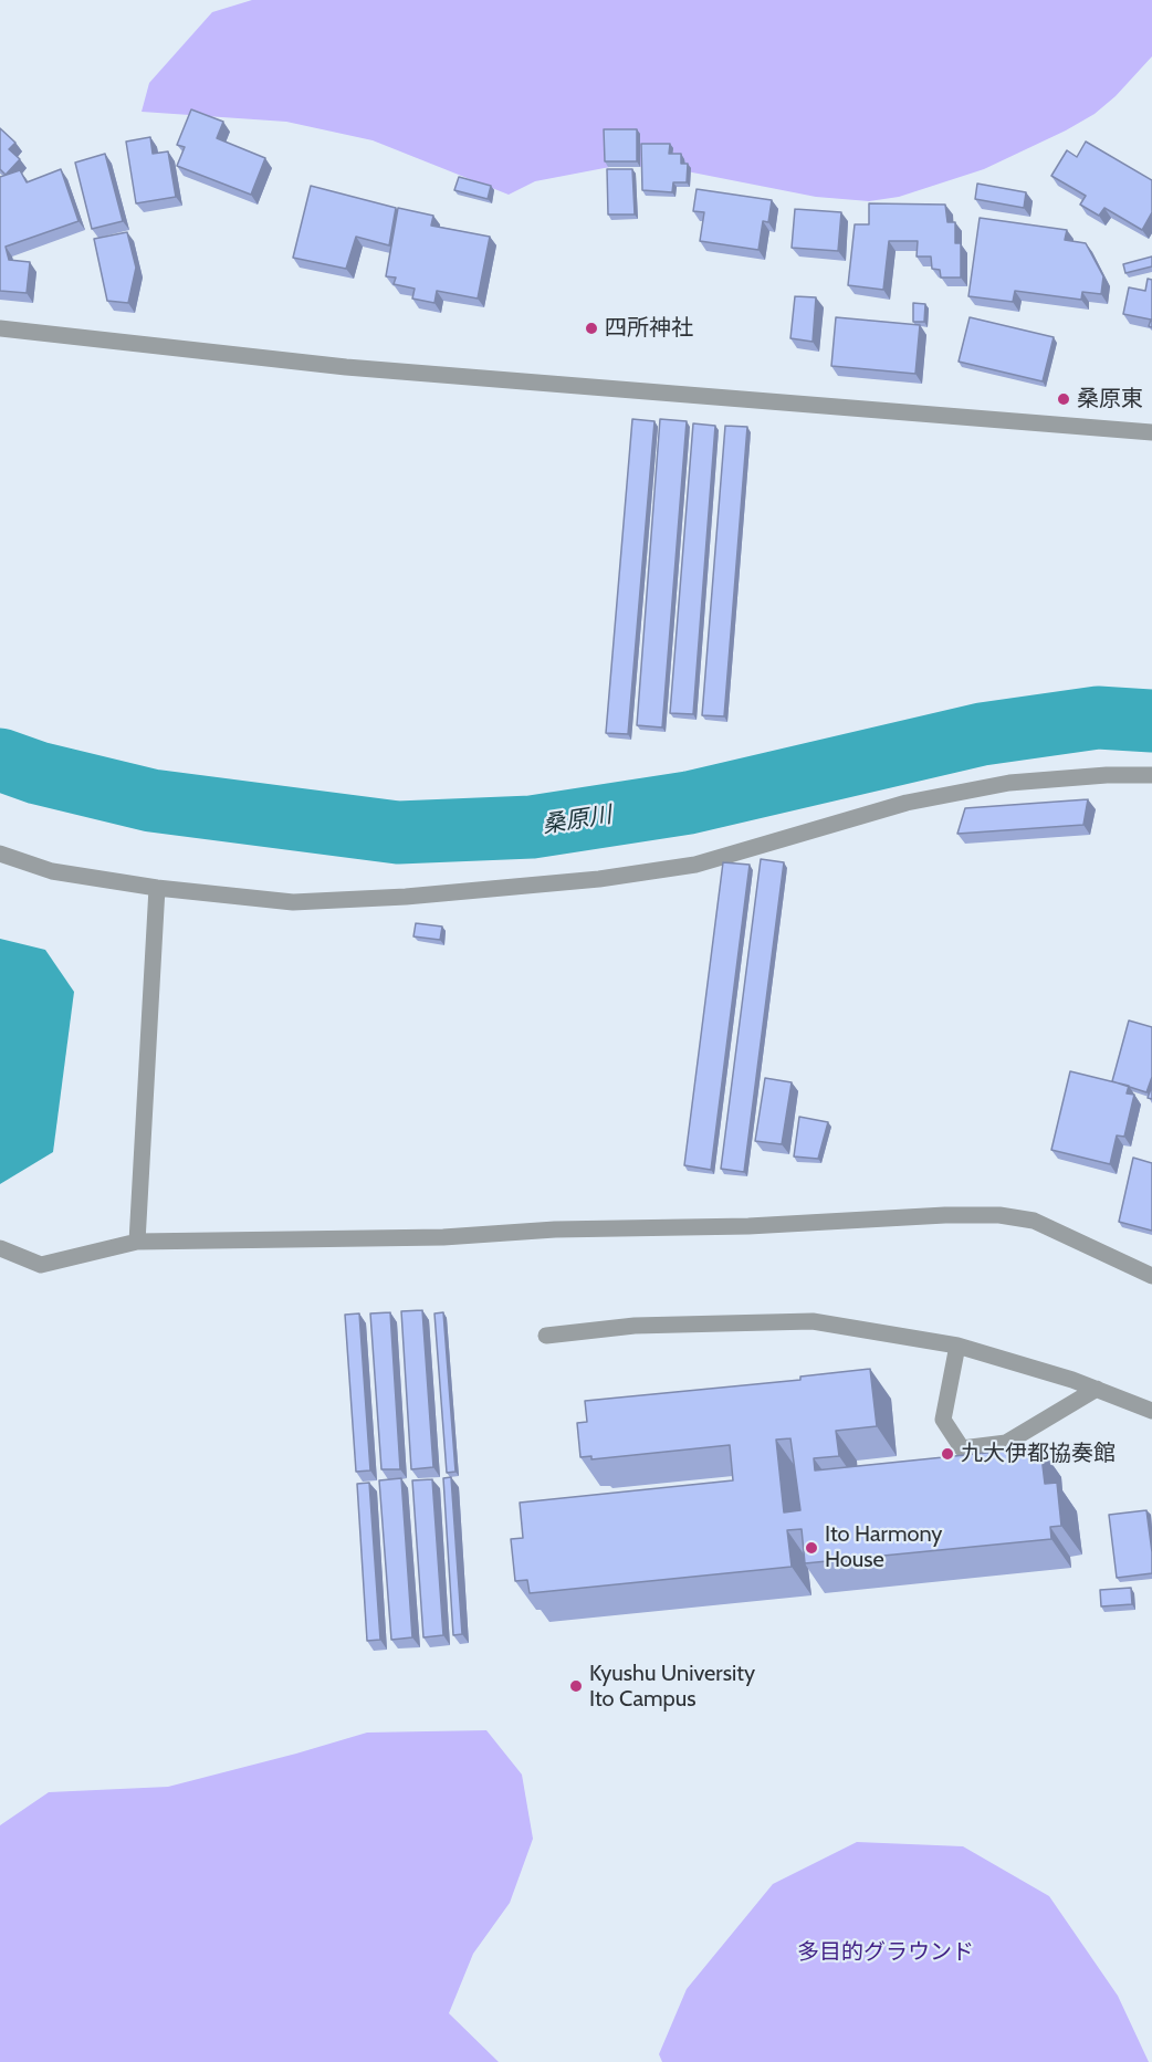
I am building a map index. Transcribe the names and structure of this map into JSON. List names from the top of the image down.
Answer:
{
  "water": ["桑原川"],
  "parks": ["多目的グラウンド"],
  "places": [
    "四所神社",
    "桑原東",
    "九大伊都協奏館",
    "Ito Harmony House",
    "Kyushu University Ito Campus"
  ]
}
